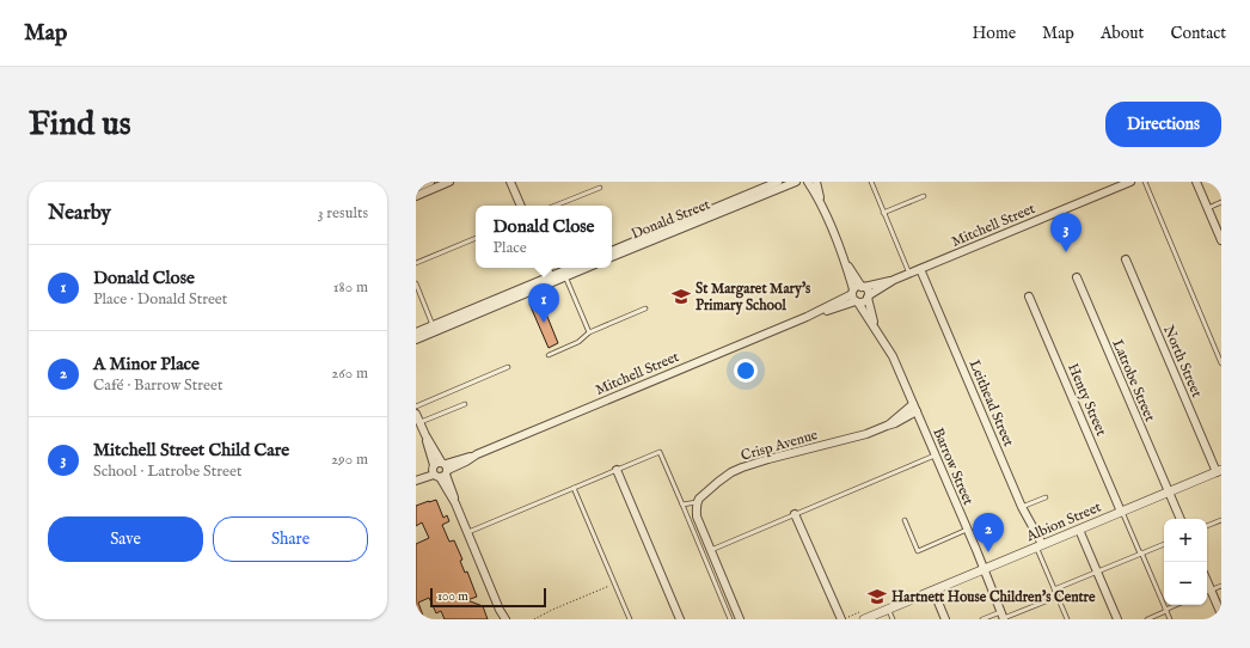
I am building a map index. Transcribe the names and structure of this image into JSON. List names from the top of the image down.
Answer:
{
  "streets": {
    "street": [
      "Donald Street",
      "Mitchell Street",
      "North Street",
      "Latrobe Street",
      "Henty Street",
      "Leithead Street",
      "Crisp Avenue",
      "Barrow Street",
      "Albion Street"
    ]
  },
  "crossings": [
    ["Mitchell Street", "Leithead Street"],
    ["Mitchell Street", "Barrow Street"],
    ["North Street", "Albion Street"],
    ["Latrobe Street", "Albion Street"],
    ["Henty Street", "Albion Street"],
    ["Leithead Street", "Albion Street"],
    ["Crisp Avenue", "Barrow Street"],
    ["Barrow Street", "Albion Street"]
  ],
  "places": {
    "school or university": ["St Margaret Mary's Primary School", "Hartnett House Children's Centre"]
  },
  "scale_bar": "100 m",
  "page": {
    "header": "Map",
    "nav": [
      "Home",
      "Map",
      "About",
      "Contact"
    ],
    "buttons": [
      "Directions",
      ["Save", "Share"]
    ],
    "title": "Find us",
    "heading": ["Nearby", "3 results"],
    "popup": ["Donald Close", "Place"],
    "pins": ["3", "1", "2"],
    "list": [
      {
        "mark": "1",
        "name": "Donald Close",
        "note": "Place · Donald Street",
        "value": "180 m"
      },
      {
        "mark": "2",
        "name": "A Minor Place",
        "note": "Café · Barrow Street",
        "value": "260 m"
      },
      {
        "mark": "3",
        "name": "Mitchell Street Child Care",
        "note": "School · Latrobe Street",
        "value": "290 m"
      }
    ],
    "map_buttons": ["+", "−"],
    "scale": "100 m"
  }
}
